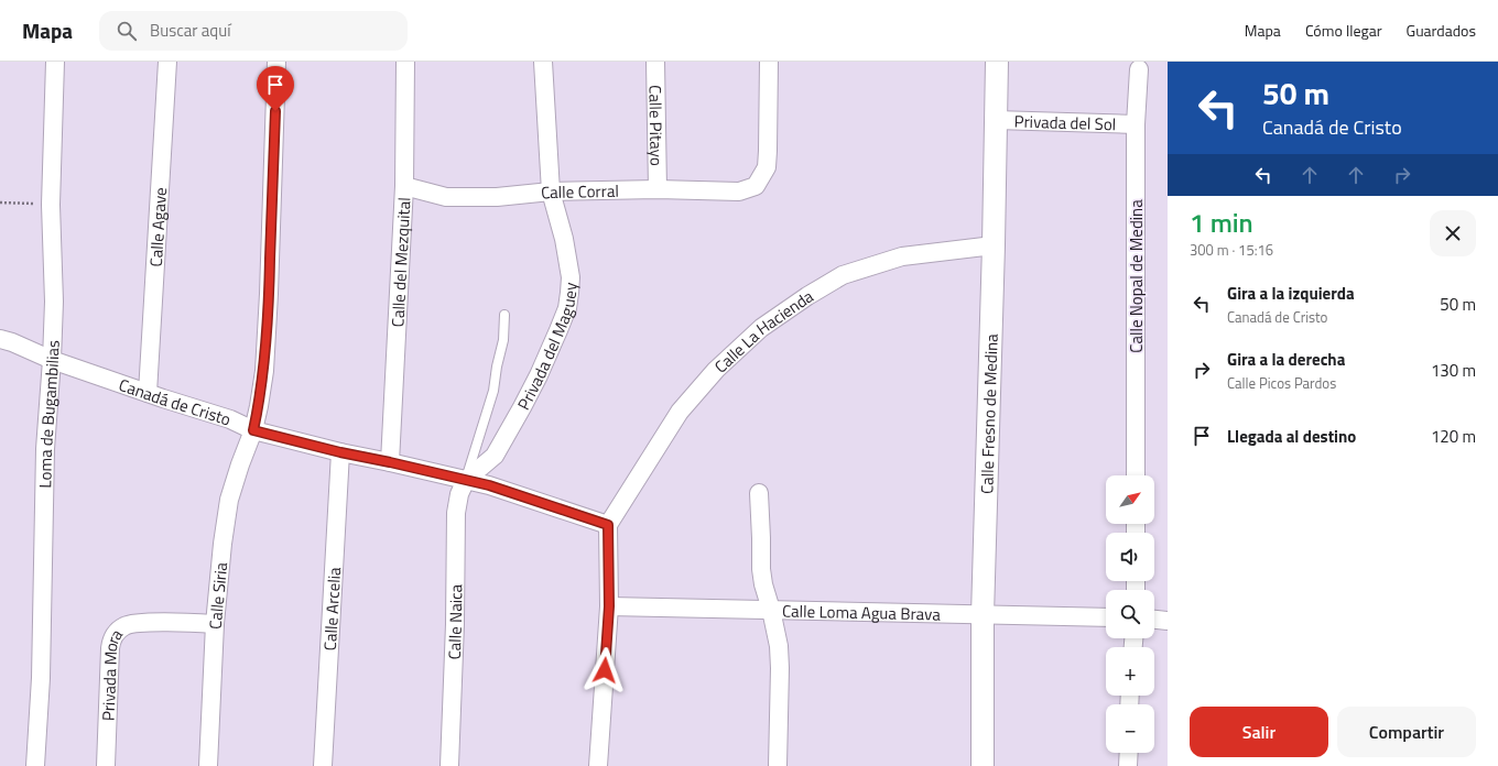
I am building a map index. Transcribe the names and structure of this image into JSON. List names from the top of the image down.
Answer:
{
  "streets": {
    "street": [
      "Privada del Sol",
      "Calle Pitayo",
      "Calle Corral",
      "Calle Agave",
      "Calle del Mezquital",
      "Calle Nopal de Medina",
      "Calle La Hacienda",
      "Privada del Maguey",
      "Canadá de Cristo",
      "Loma de Bugambilias",
      "Calle Fresno de Medina",
      "Calle Siria",
      "Calle Arcelia",
      "Calle Loma Agua Brava",
      "Calle Naica",
      "Privada Mora"
    ]
  },
  "crossings": [
    ["Privada del Sol", "Calle Nopal de Medina"],
    ["Privada del Sol", "Calle Fresno de Medina"],
    ["Calle Pitayo", "Calle Corral"],
    ["Calle Corral", "Calle del Mezquital"],
    ["Calle Corral", "Privada del Maguey"],
    ["Calle Agave", "Canadá de Cristo"],
    ["Calle del Mezquital", "Canadá de Cristo"],
    ["Calle La Hacienda", "Canadá de Cristo"],
    ["Calle La Hacienda", "Calle Fresno de Medina"],
    ["Privada del Maguey", "Canadá de Cristo"],
    ["Privada del Maguey", "Calle Naica"],
    ["Canadá de Cristo", "Loma de Bugambilias"],
    ["Canadá de Cristo", "Calle Siria"],
    ["Canadá de Cristo", "Calle Arcelia"],
    ["Canadá de Cristo", "Calle Naica"],
    ["Calle Fresno de Medina", "Calle Loma Agua Brava"],
    ["Calle Siria", "Privada Mora"]
  ],
  "north": "top right",
  "page": {
    "header": "Mapa",
    "search": "Buscar aquí",
    "nav": ["Mapa", "Cómo llegar", "Guardados"],
    "turn": ["50 m", "Canadá de Cristo"],
    "heading": ["1 min", "300 m · 15:16"],
    "list": [
      {
        "name": "Gira a la izquierda",
        "note": "Canadá de Cristo",
        "value": "50 m"
      },
      {
        "name": "Gira a la derecha",
        "note": "Calle Picos Pardos",
        "value": "130 m"
      },
      {
        "name": "Llegada al destino",
        "value": "120 m"
      }
    ],
    "map_buttons": ["+", "−"],
    "buttons": ["Salir", "Compartir"]
  }
}
